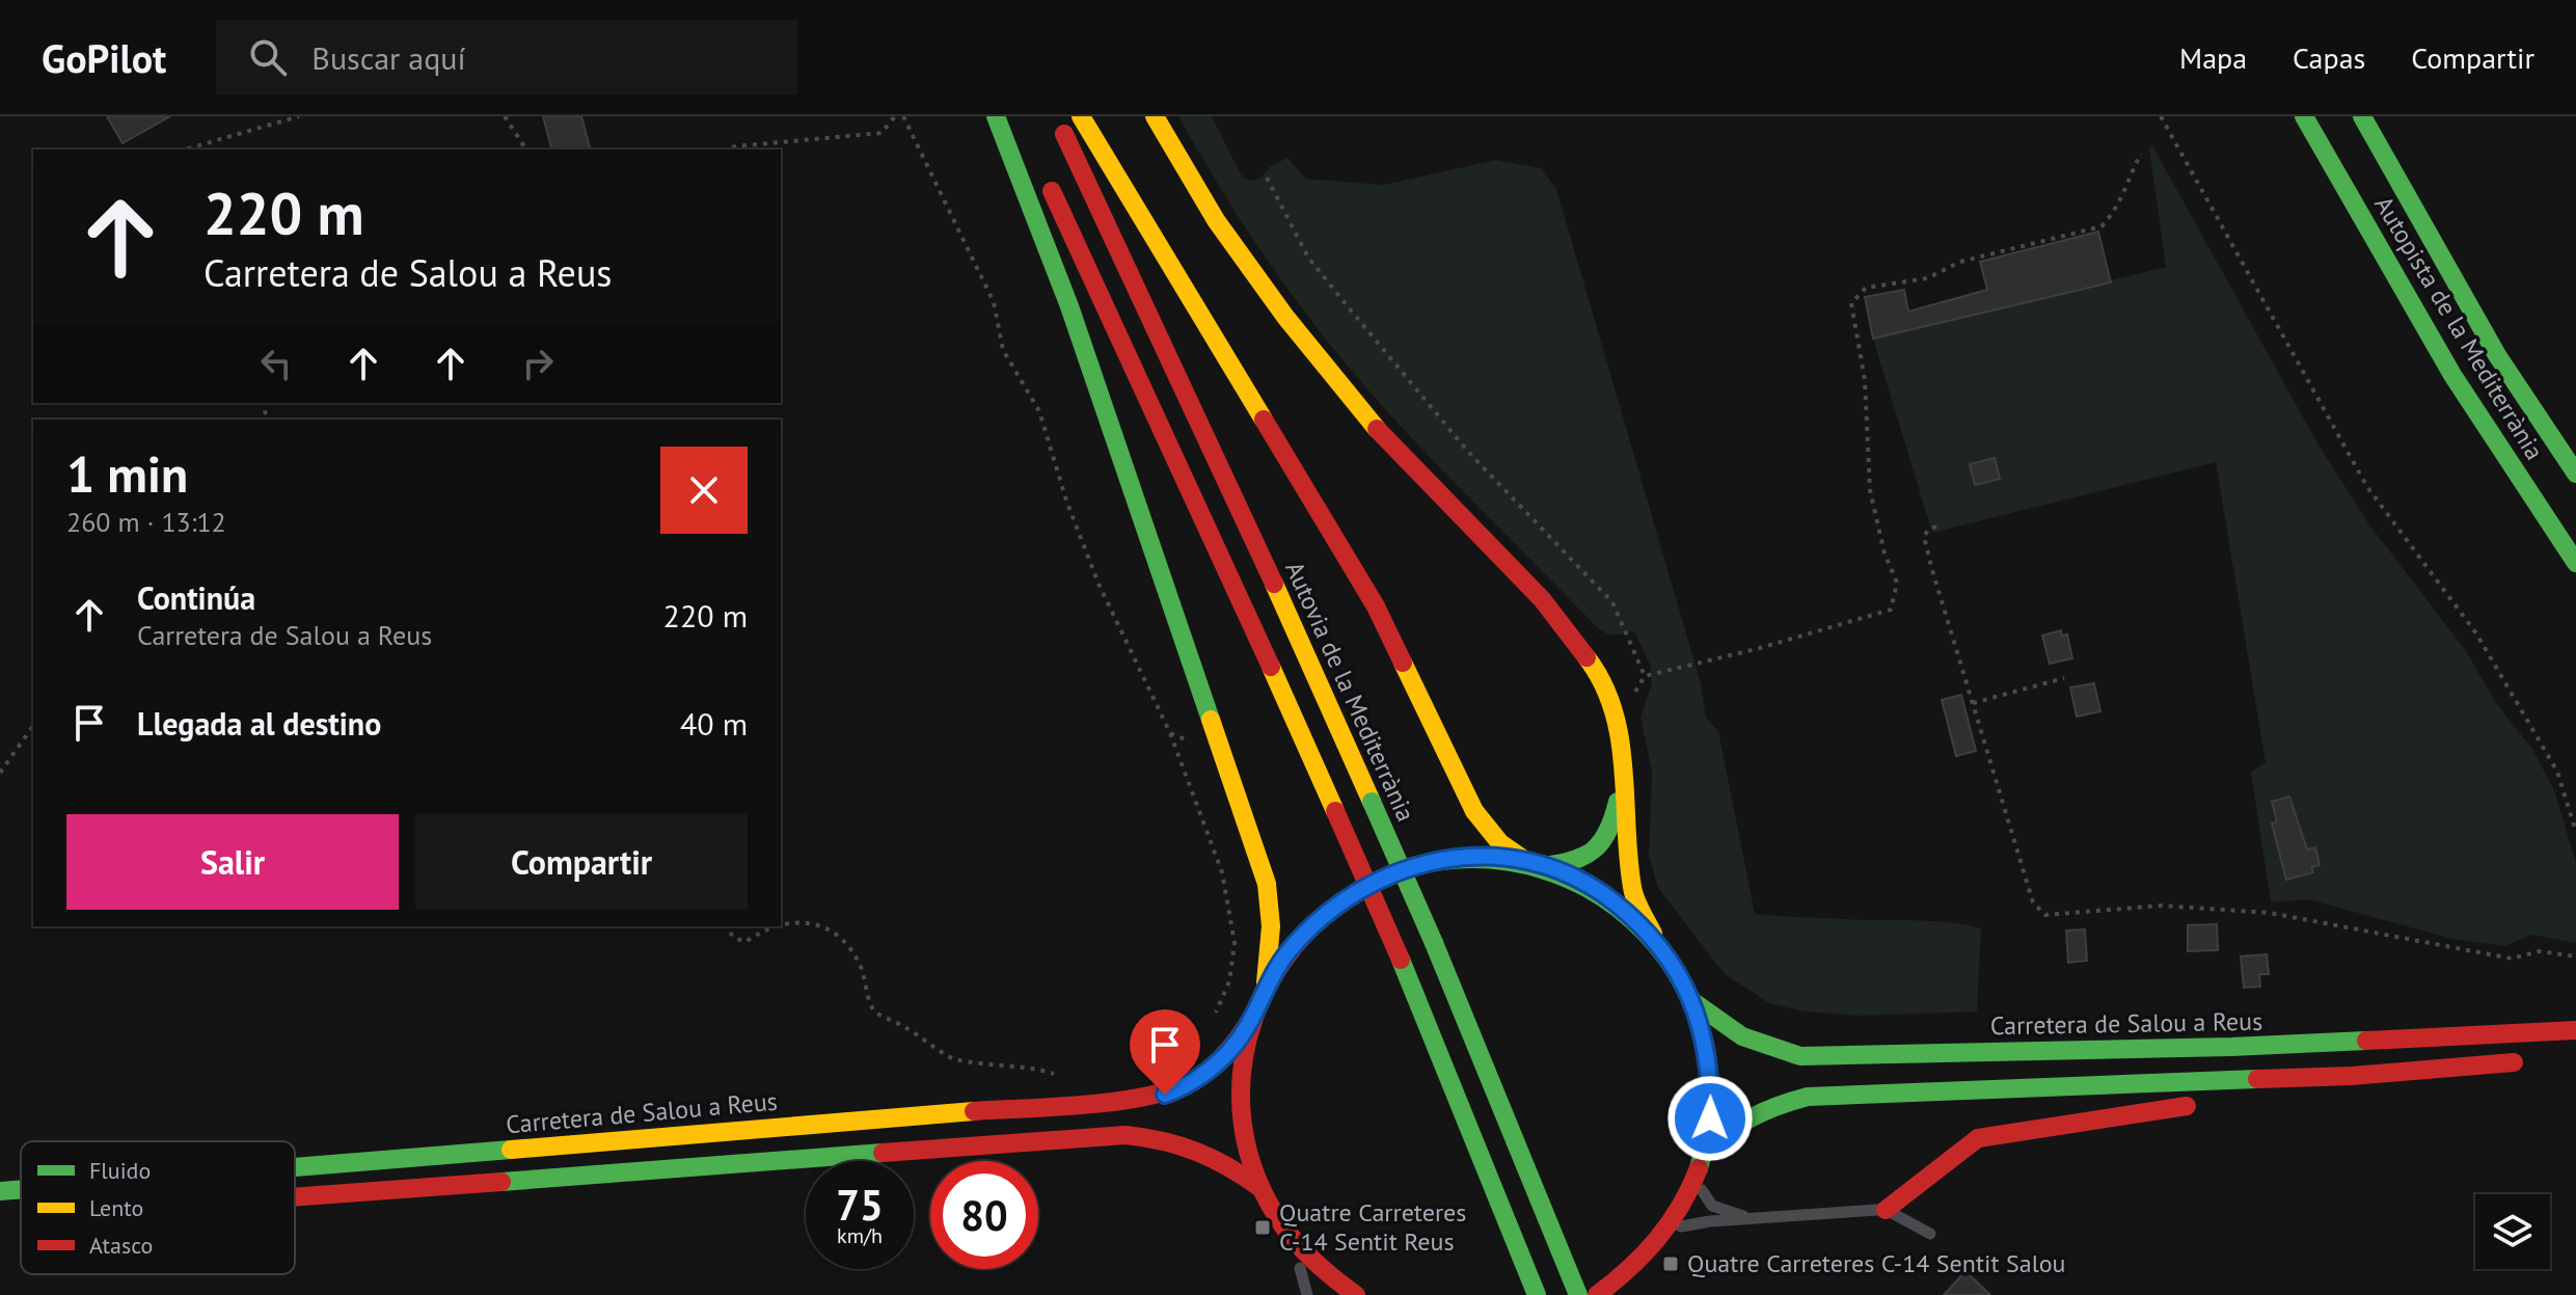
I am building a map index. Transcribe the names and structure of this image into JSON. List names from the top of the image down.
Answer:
{
  "streets": {
    "main road": ["Autopista de la Mediterrània", "Autovia de la Mediterrània", "Carretera de Salou a Reus"]
  },
  "places": {
    "transit": ["Quatre Carreteres C-14 Sentit Reus", "Quatre Carreteres C-14 Sentit Salou"]
  },
  "legend": ["Fluido", "Lento", "Atasco"],
  "page": {
    "header": "GoPilot",
    "search": "Buscar aquí",
    "nav": ["Mapa", "Capas", "Compartir"],
    "turn": ["220 m", "Carretera de Salou a Reus"],
    "heading": ["1 min", "260 m · 13:12"],
    "list": [
      {
        "name": "Continúa",
        "note": "Carretera de Salou a Reus",
        "value": "220 m"
      },
      {
        "name": "Llegada al destino",
        "value": "40 m"
      }
    ],
    "buttons": ["Salir", "Compartir"],
    "speed": "75 km/h",
    "limit": "80"
  }
}
